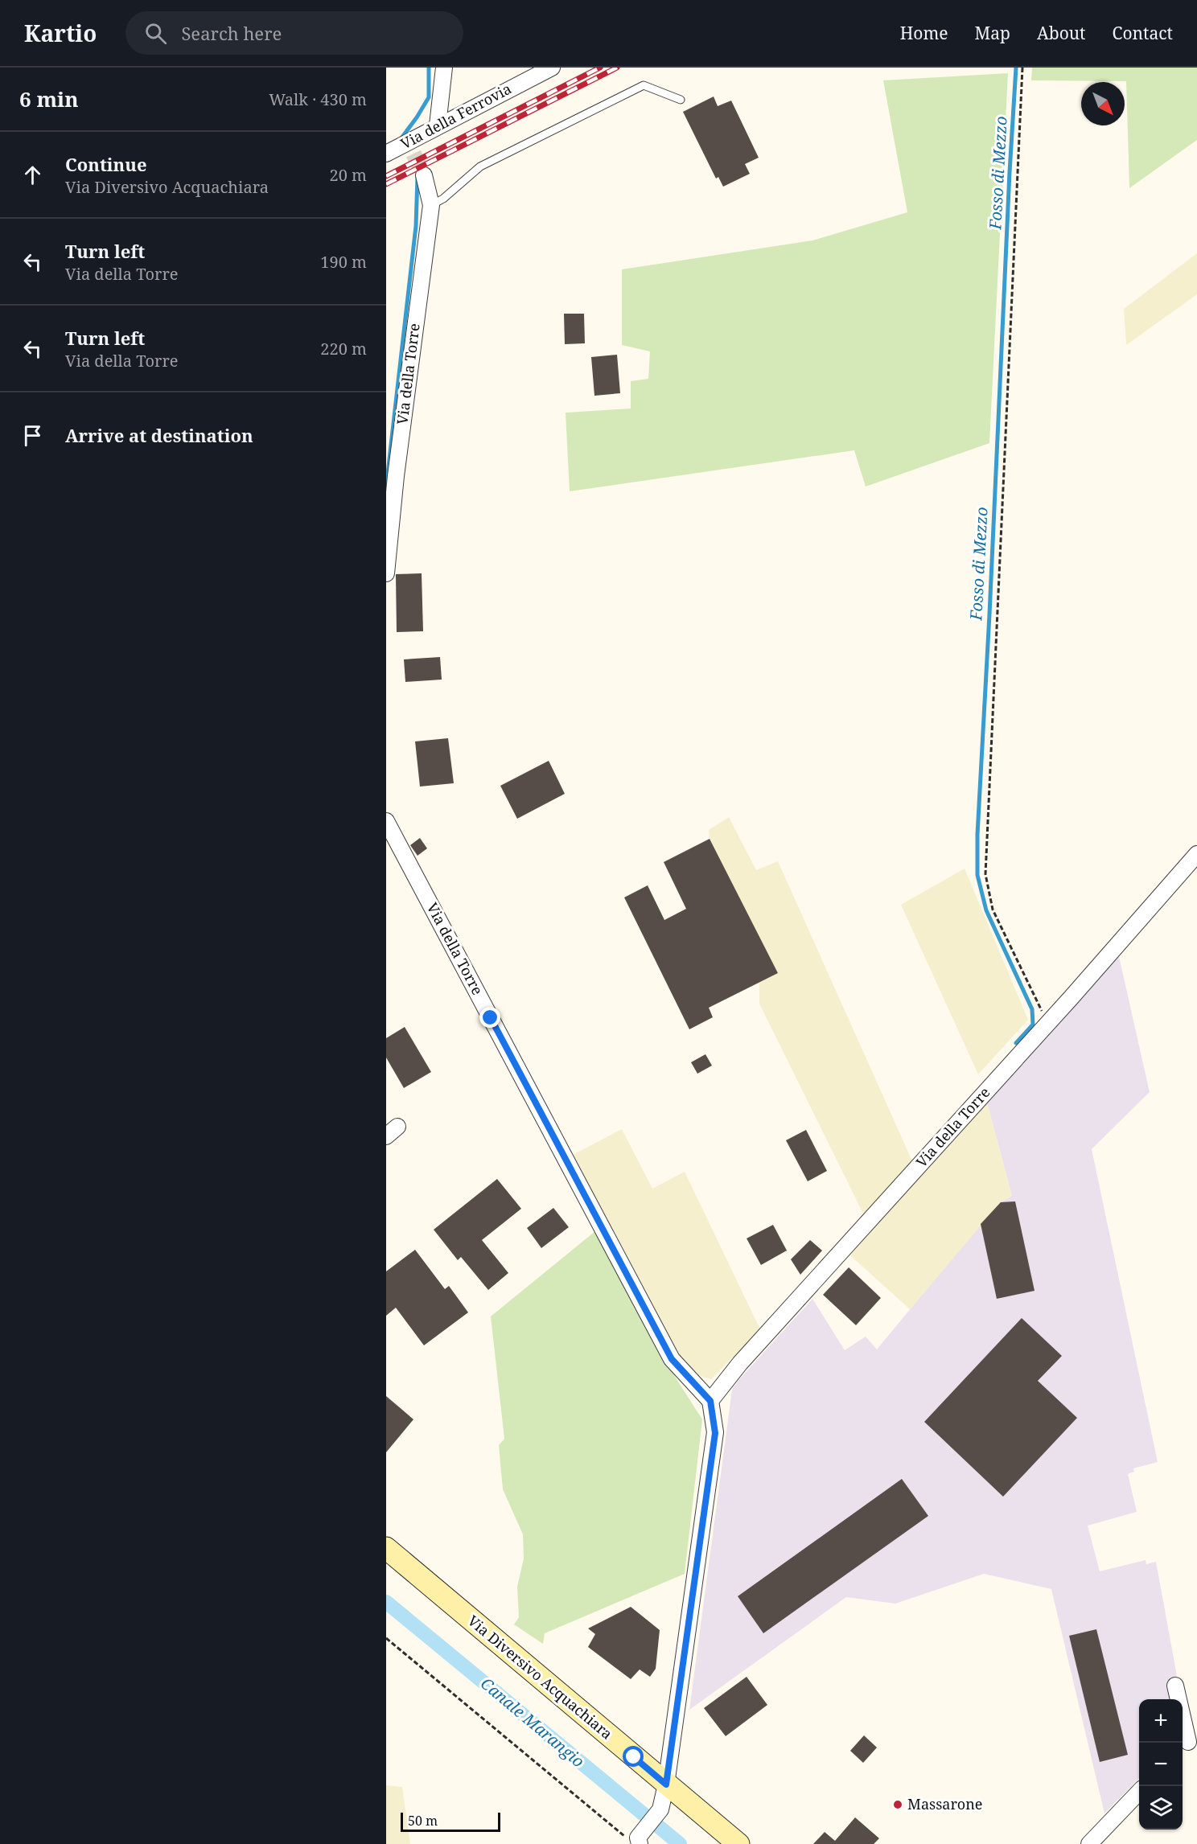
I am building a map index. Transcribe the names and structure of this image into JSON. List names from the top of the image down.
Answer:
{
  "streets": {
    "main road": ["Via Diversivo Acquachiara"],
    "street": ["Via della Ferrovia", "Via della Torre"]
  },
  "water": ["Fosso di Mezzo", "Canale Marangio"],
  "places": ["Massarone"],
  "scale_bar": "50 m",
  "north": "bottom right",
  "page": {
    "header": "Kartio",
    "search": "Search here",
    "nav": [
      "Home",
      "Map",
      "About",
      "Contact"
    ],
    "heading": ["6 min", "Walk · 430 m"],
    "list": [
      ["Continue", "Via Diversivo Acquachiara", "20 m"],
      ["Turn left", "Via della Torre", "190 m"],
      ["Turn left", "Via della Torre", "220 m"],
      "Arrive at destination"
    ],
    "map_buttons": ["+", "−"],
    "scale": "50 m"
  }
}
